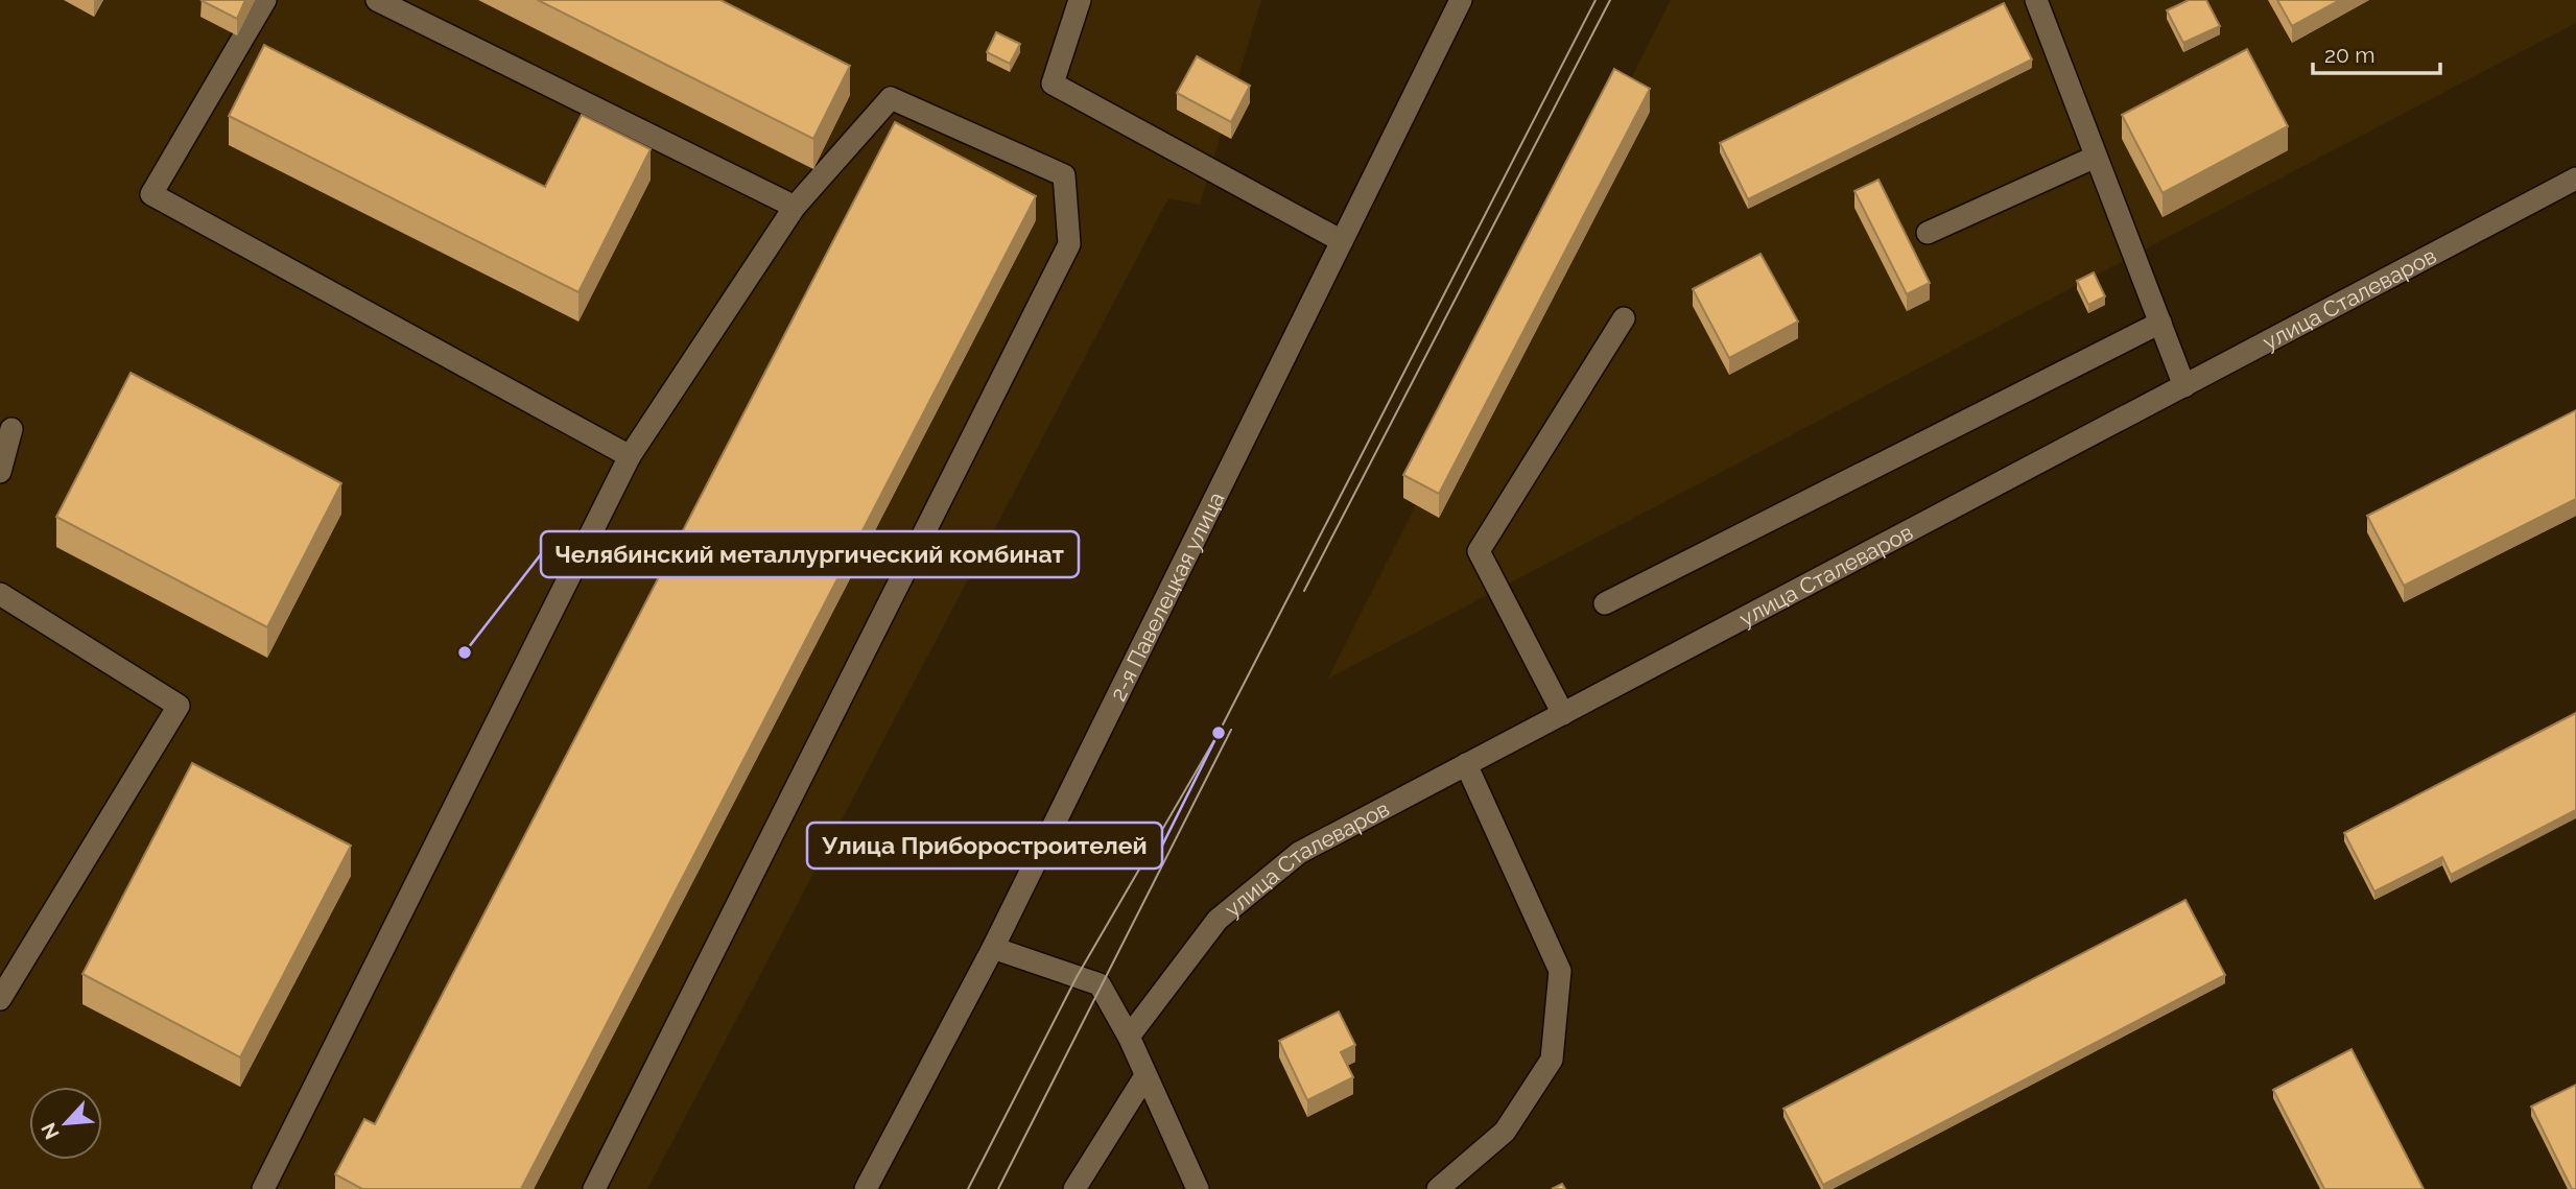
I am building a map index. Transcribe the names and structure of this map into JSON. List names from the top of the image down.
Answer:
{
  "streets": {
    "street": ["улица Сталеваров", "2-я Павелецкая улица"]
  },
  "places": ["Челябинский металлургический комбинат", "Улица Приборостроителей"],
  "scale_bar": "20 m",
  "north": "bottom left"
}
